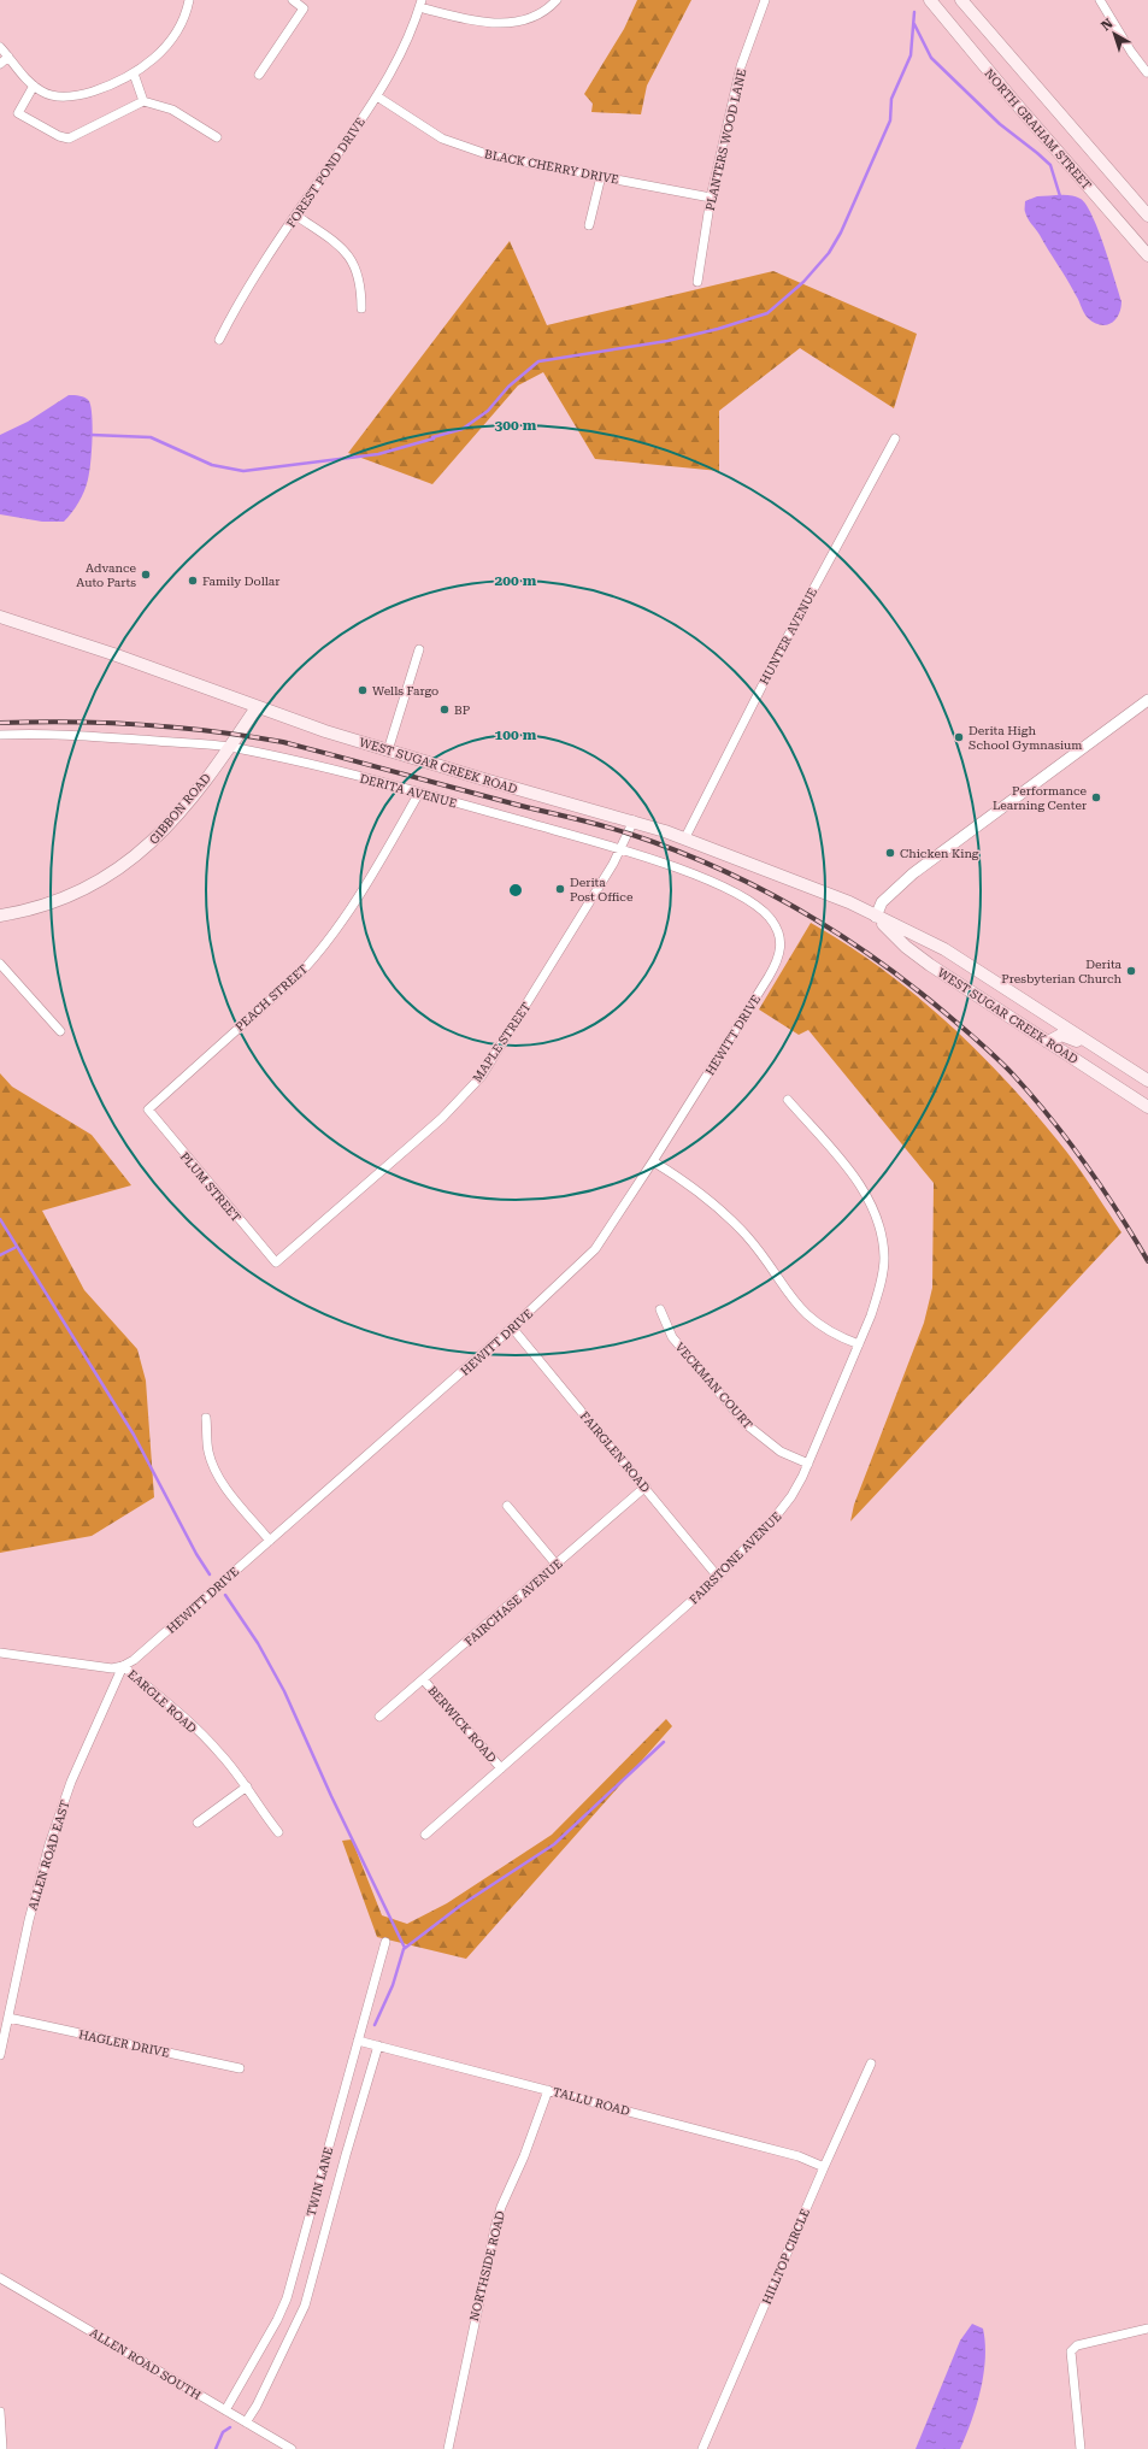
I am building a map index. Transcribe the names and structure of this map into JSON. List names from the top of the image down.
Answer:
{
  "streets": {
    "main road": ["NORTH GRAHAM STREET", "WEST SUGAR CREEK ROAD", "GIBBON ROAD"],
    "street": [
      "PLANTERS WOOD LANE",
      "BLACK CHERRY DRIVE",
      "FOREST POND DRIVE",
      "HUNTER AVENUE",
      "DERITA AVENUE",
      "PEACH STREET",
      "HEWITT DRIVE",
      "MAPLE STREET",
      "PLUM STREET",
      "VECKMAN COURT",
      "FAIRGLEN ROAD",
      "FAIRSTONE AVENUE",
      "FAIRCHASE AVENUE",
      "EARGLE ROAD",
      "BERWICK ROAD",
      "ALLEN ROAD EAST",
      "HAGLER DRIVE",
      "TALLU ROAD",
      "TWIN LANE",
      "HILLTOP CIRCLE",
      "NORTHSIDE ROAD",
      "ALLEN ROAD SOUTH"
    ]
  },
  "crossings": [
    ["PLANTERS WOOD LANE", "BLACK CHERRY DRIVE"],
    ["BLACK CHERRY DRIVE", "FOREST POND DRIVE"],
    ["HUNTER AVENUE", "WEST SUGAR CREEK ROAD"],
    ["WEST SUGAR CREEK ROAD", "GIBBON ROAD"],
    ["WEST SUGAR CREEK ROAD", "MAPLE STREET"],
    ["DERITA AVENUE", "GIBBON ROAD"],
    ["DERITA AVENUE", "PEACH STREET"],
    ["DERITA AVENUE", "HEWITT DRIVE"],
    ["DERITA AVENUE", "MAPLE STREET"],
    ["PEACH STREET", "PLUM STREET"],
    ["HEWITT DRIVE", "FAIRGLEN ROAD"],
    ["HEWITT DRIVE", "EARGLE ROAD"],
    ["HEWITT DRIVE", "ALLEN ROAD EAST"],
    ["MAPLE STREET", "PLUM STREET"],
    ["VECKMAN COURT", "FAIRSTONE AVENUE"],
    ["FAIRGLEN ROAD", "FAIRSTONE AVENUE"],
    ["FAIRGLEN ROAD", "FAIRCHASE AVENUE"],
    ["FAIRSTONE AVENUE", "BERWICK ROAD"],
    ["FAIRCHASE AVENUE", "BERWICK ROAD"],
    ["EARGLE ROAD", "ALLEN ROAD EAST"],
    ["ALLEN ROAD EAST", "HAGLER DRIVE"],
    ["TALLU ROAD", "TWIN LANE"],
    ["TALLU ROAD", "HILLTOP CIRCLE"],
    ["TALLU ROAD", "NORTHSIDE ROAD"],
    ["TWIN LANE", "ALLEN ROAD SOUTH"]
  ],
  "places": [
    "Advance Auto Parts",
    "Family Dollar",
    "Wells Fargo",
    "BP",
    "Derita High School Gymnasium",
    "Performance Learning Center",
    "Chicken King",
    "Derita Post Office",
    "Derita Presbyterian Church"
  ],
  "north": "top left",
  "rings": ["300 m", "200 m", "100 m"]
}
